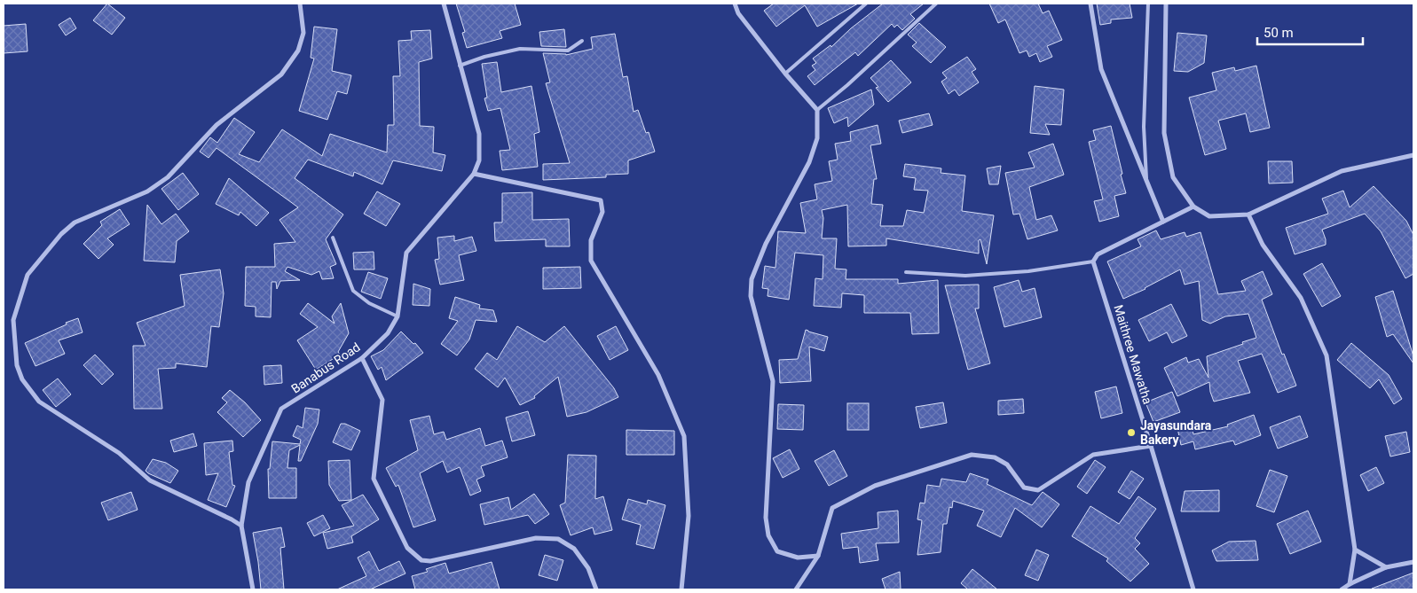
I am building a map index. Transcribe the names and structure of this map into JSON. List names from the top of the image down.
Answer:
{
  "streets": {
    "street": ["Maithree Mawatha", "Banabus Road"]
  },
  "places": ["Jayasundara Bakery"],
  "scale_bar": "50 m"
}
